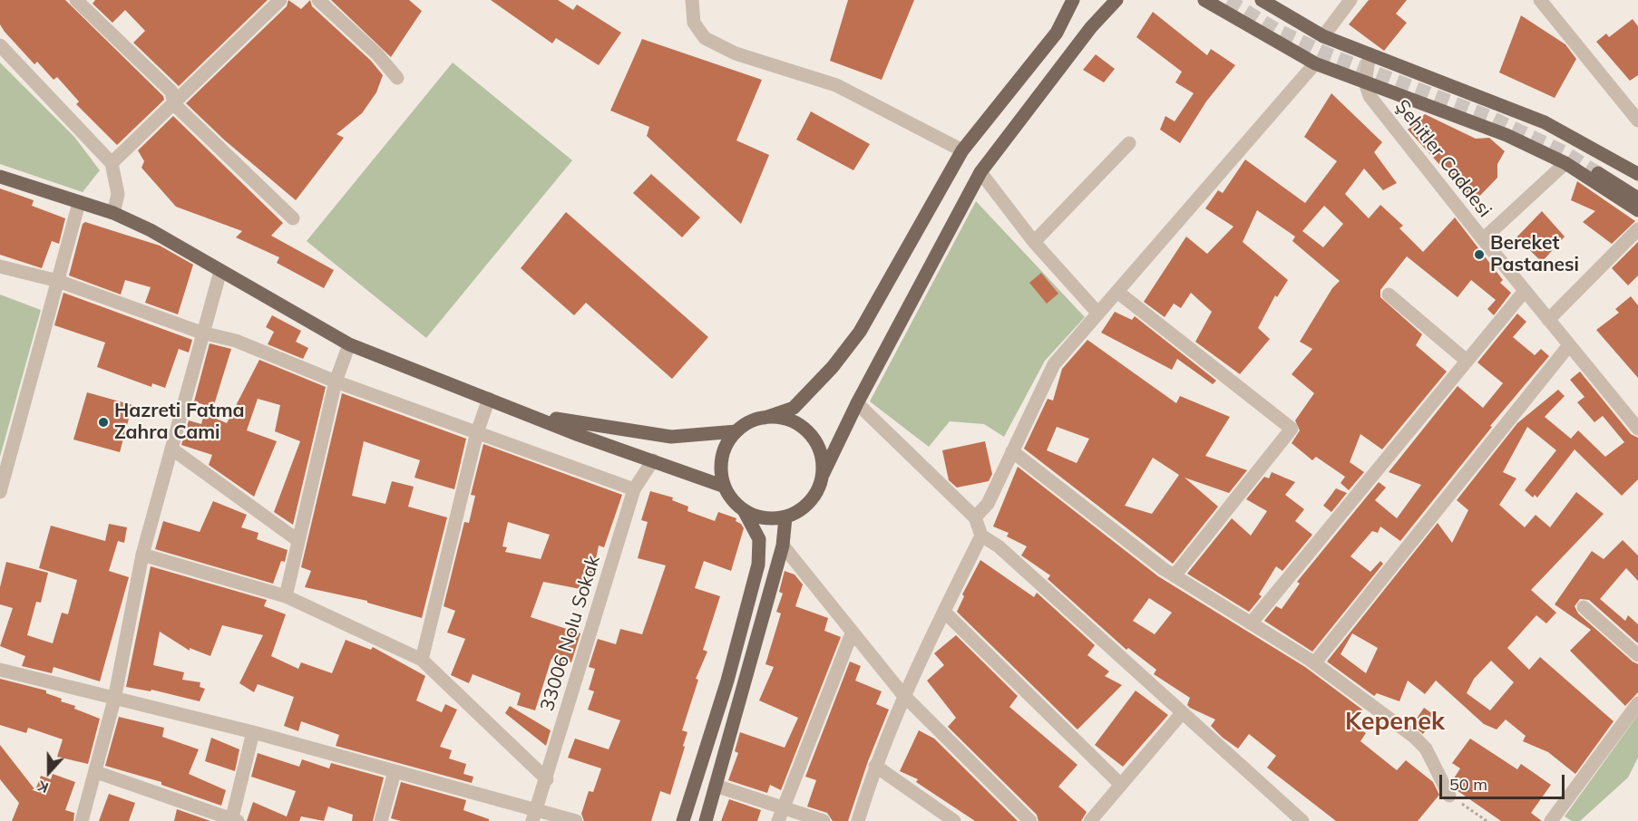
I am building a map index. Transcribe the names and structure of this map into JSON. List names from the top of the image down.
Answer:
{
  "streets": {
    "street": ["Şehitler Caddesi", "33006 Nolu Sokak"]
  },
  "districts": ["Kepenek"],
  "places": ["Bereket Pastanesi", "Hazreti Fatma Zahra Cami"],
  "scale_bar": "50 m",
  "north": "bottom"
}
